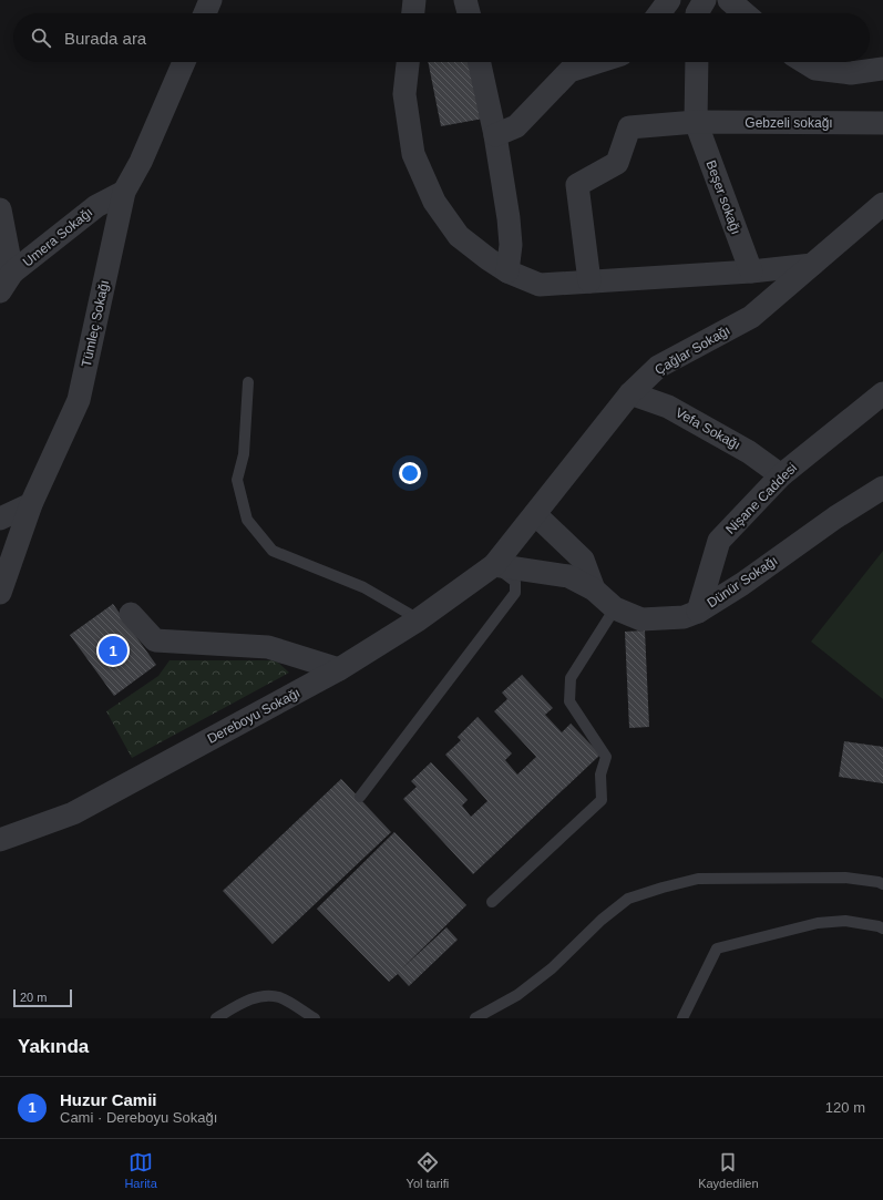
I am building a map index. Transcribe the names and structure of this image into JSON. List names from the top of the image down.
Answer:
{
  "streets": {
    "street": [
      "Gebzeli sokağı",
      "Beşer sokağı",
      "Umera Sokağı",
      "Tümleç Sokağı",
      "Çağlar Sokağı",
      "Vefa Sokağı",
      "Nişane Caddesi",
      "Dünür Sokağı",
      "Dereboyu Sokağı"
    ]
  },
  "crossings": [
    ["Gebzeli sokağı", "Beşer sokağı"],
    ["Umera Sokağı", "Tümleç Sokağı"],
    ["Çağlar Sokağı", "Vefa Sokağı"],
    ["Çağlar Sokağı", "Dünür Sokağı"],
    ["Çağlar Sokağı", "Dereboyu Sokağı"],
    ["Vefa Sokağı", "Nişane Caddesi"],
    ["Nişane Caddesi", "Dünür Sokağı"],
    ["Dünür Sokağı", "Dereboyu Sokağı"]
  ],
  "scale_bar": "20 m",
  "page": {
    "search": "Burada ara",
    "pins": "1",
    "scale": "20 m",
    "heading": "Yakında",
    "list": [
      {
        "mark": "1",
        "name": "Huzur Camii",
        "note": "Cami · Dereboyu Sokağı",
        "value": "120 m"
      }
    ],
    "nav": ["Harita", "Yol tarifi", "Kaydedilen"]
  }
}
